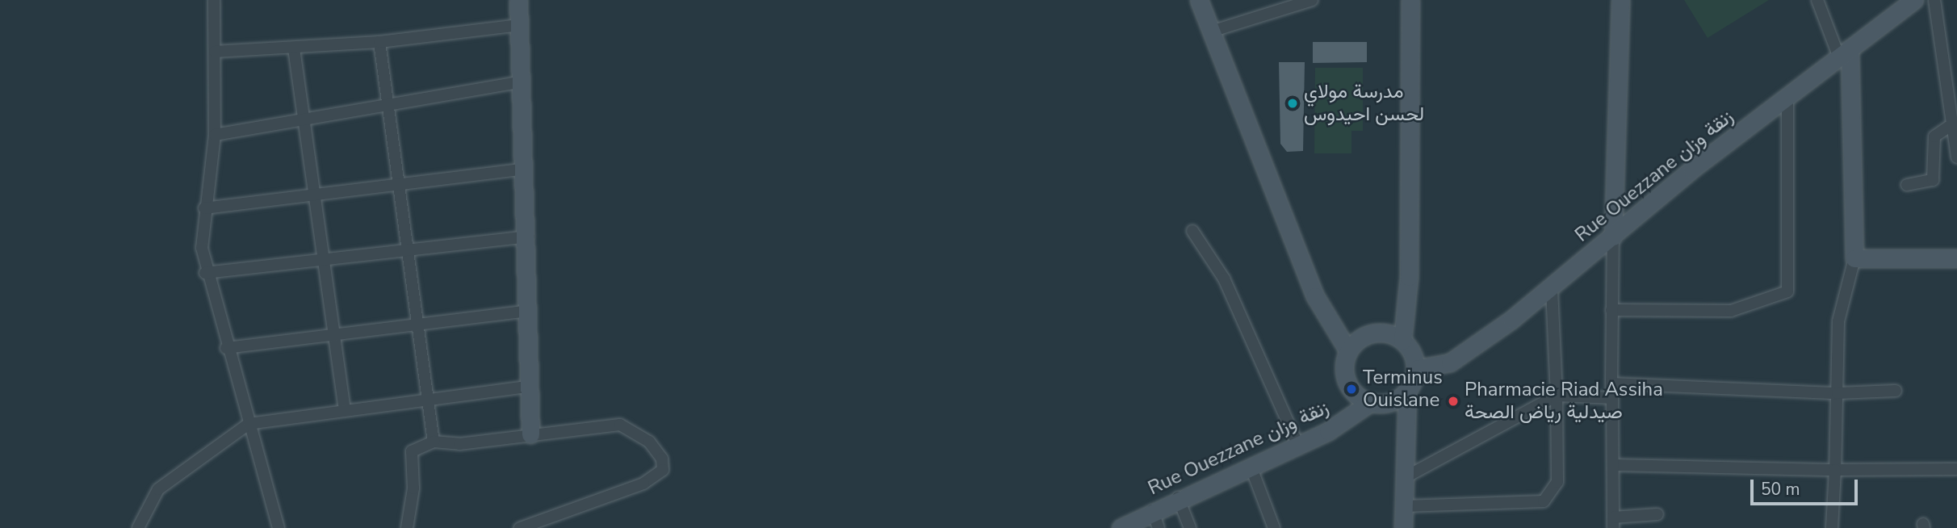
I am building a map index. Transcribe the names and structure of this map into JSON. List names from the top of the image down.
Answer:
{
  "streets": {
    "street": ["Rue Ouezzane زنقة وزان"]
  },
  "places": ["مدرسة مولاي لحسن احيدوس", "Terminus Ouislane", "Pharmacie Riad Assiha صيدلية رياض الصحة"],
  "scale_bar": "50 m"
}
